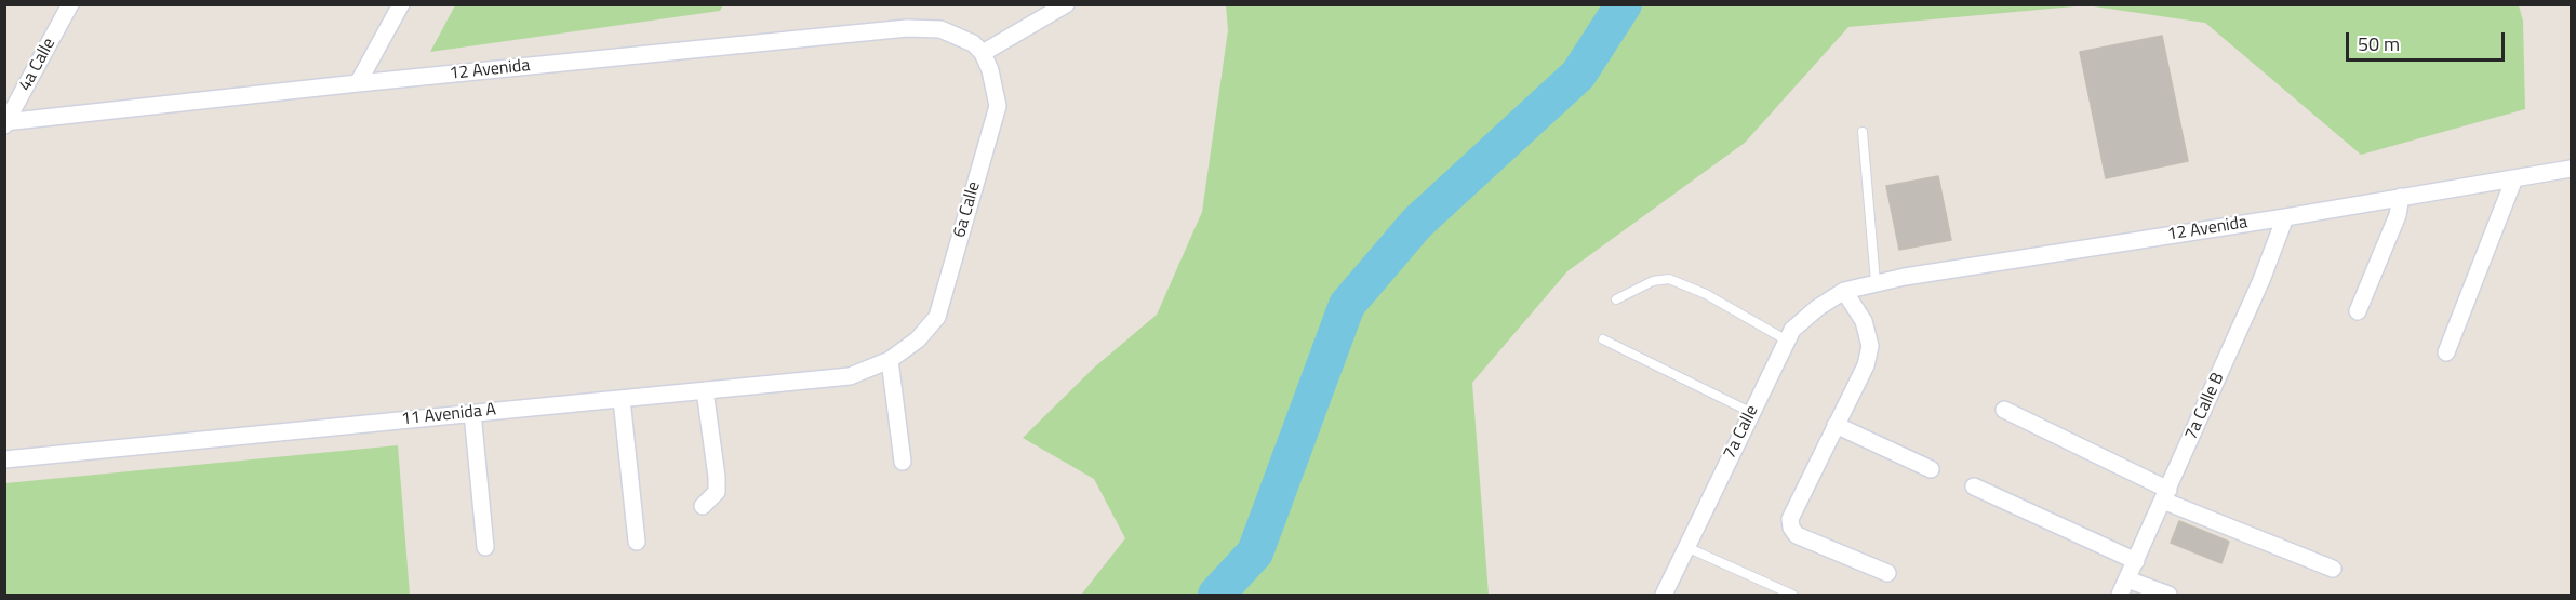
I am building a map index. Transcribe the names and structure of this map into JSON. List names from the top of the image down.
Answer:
{
  "streets": {
    "street": [
      "4a Calle",
      "12 Avenida",
      "6a Calle",
      "7a Calle B",
      "11 Avenida A",
      "7a Calle"
    ]
  },
  "crossings": [
    ["4a Calle", "12 Avenida"],
    ["12 Avenida", "6a Calle"],
    ["12 Avenida", "7a Calle B"],
    ["12 Avenida", "7a Calle"],
    ["6a Calle", "11 Avenida A"]
  ],
  "scale_bar": "50 m"
}
